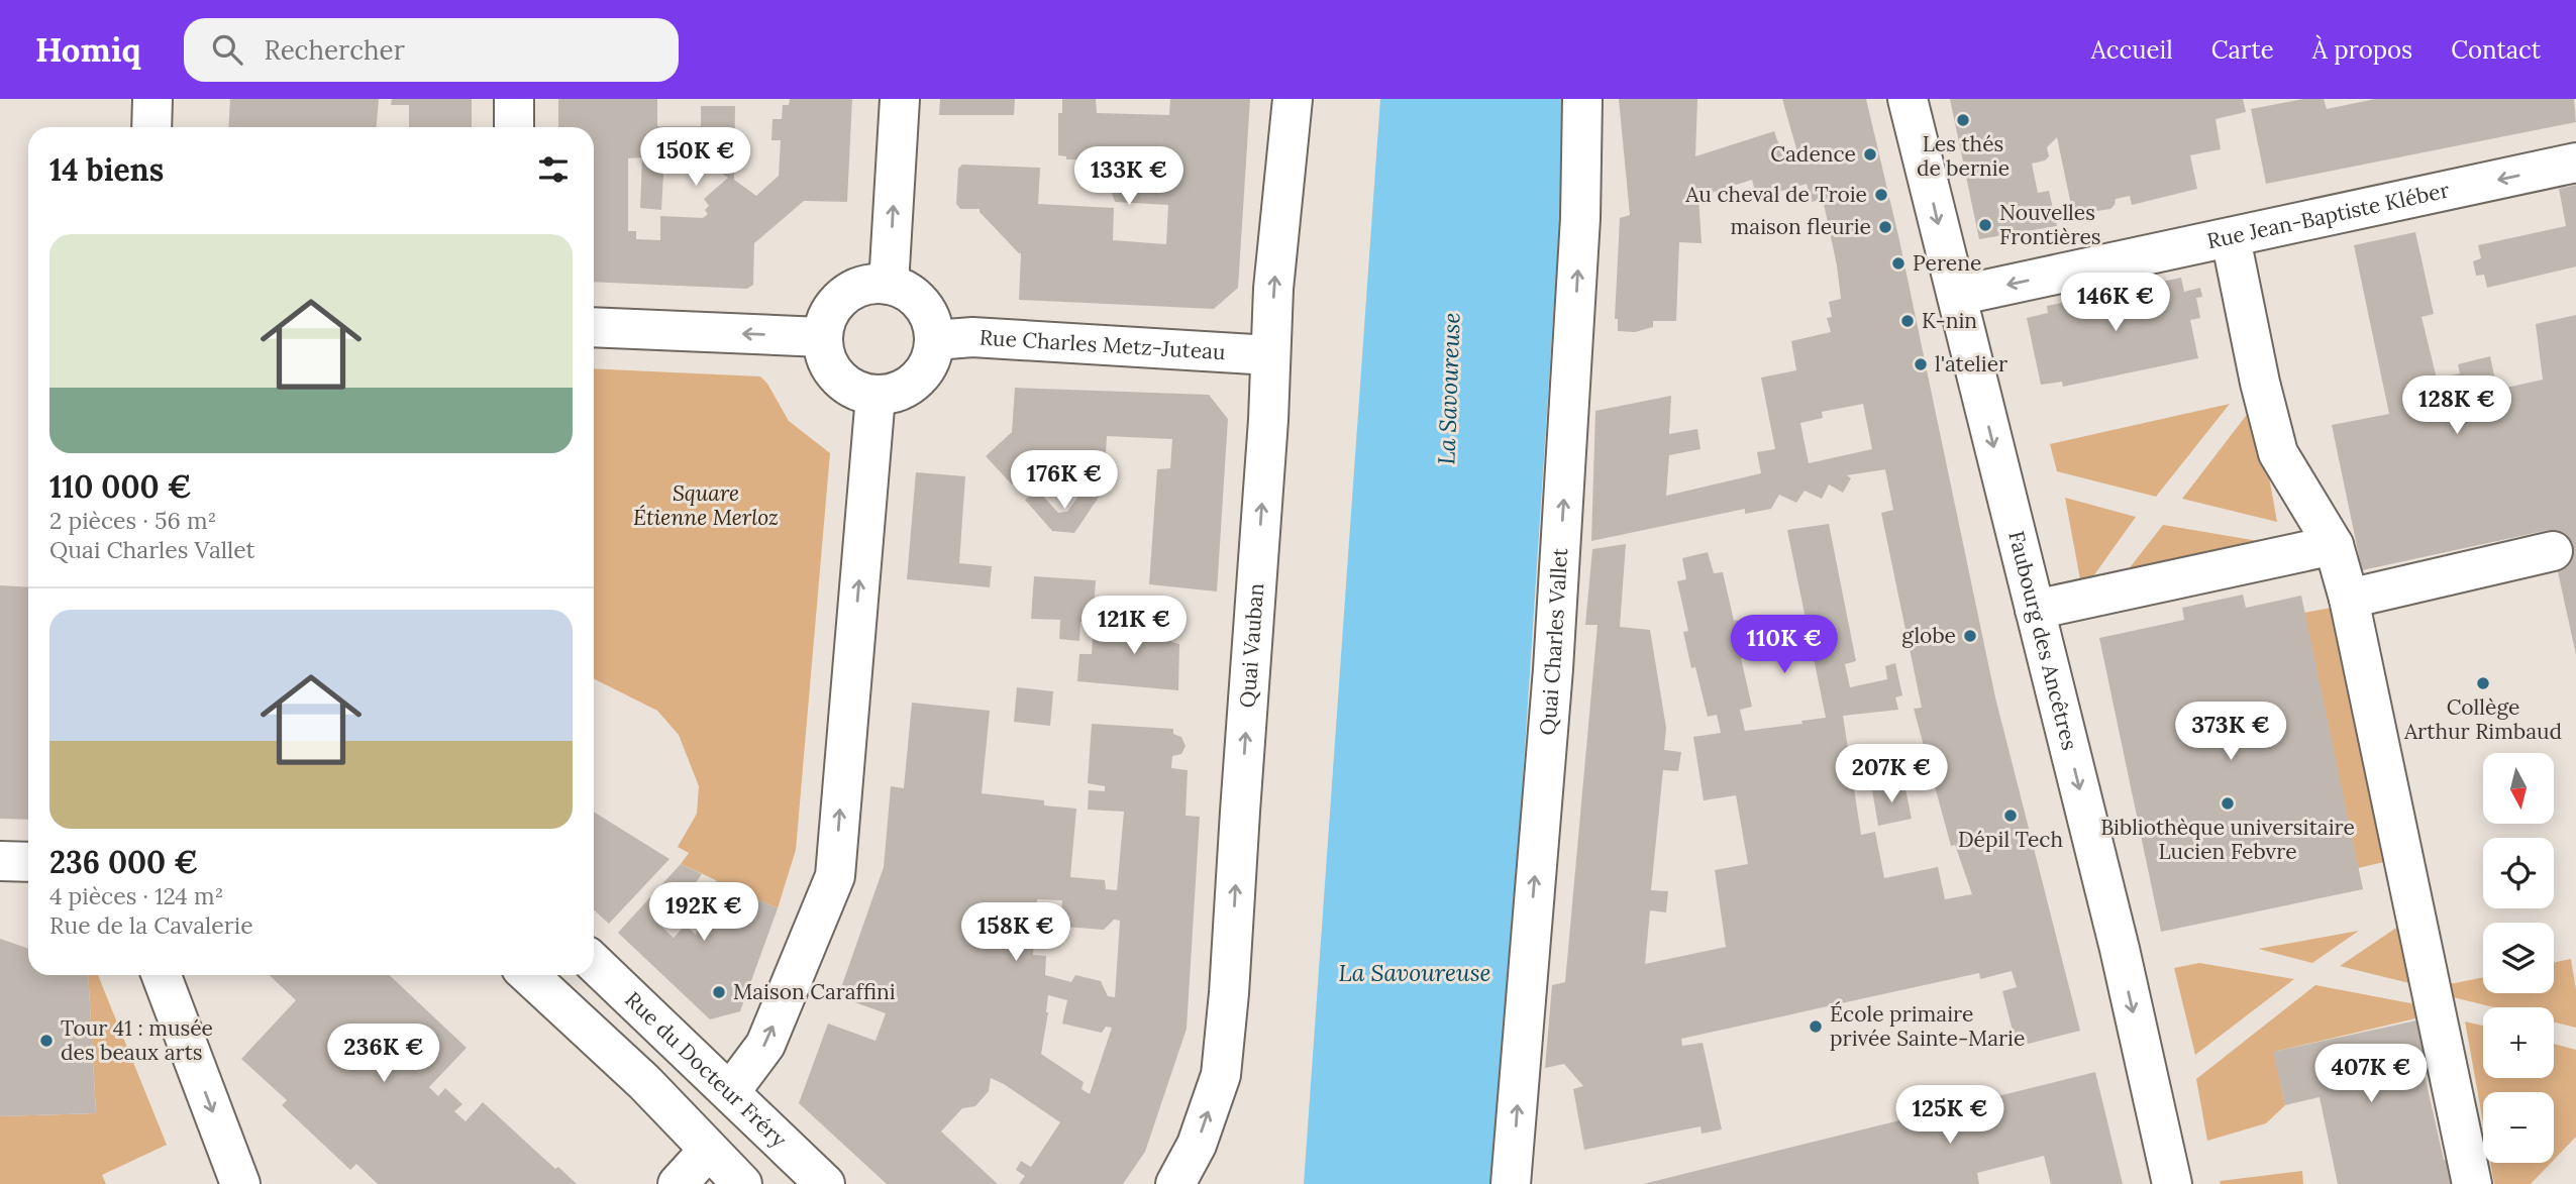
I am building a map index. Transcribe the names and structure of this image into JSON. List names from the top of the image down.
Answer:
{
  "streets": {
    "street": [
      "Rue Jean-Baptiste Kléber",
      "Rue Charles Metz-Juteau",
      "Faubourg des Ancêtres",
      "Quai Charles Vallet",
      "Quai Vauban",
      "Rue du Docteur Fréry"
    ]
  },
  "crossings": [
    ["Rue Jean-Baptiste Kléber", "Faubourg des Ancêtres"],
    ["Rue Charles Metz-Juteau", "Quai Vauban"]
  ],
  "one_way": ["Quai Charles Vallet", "Quai Vauban"],
  "water": ["La Savoureuse"],
  "parks": ["Square Étienne Merloz"],
  "places": [
    "Les thés de bernie",
    "Cadence",
    "Au cheval de Troie",
    "Nouvelles Frontières",
    "maison fleurie",
    "Perene",
    "K-nin",
    "l'atelier",
    "globe",
    "Collège Arthur Rimbaud",
    "Bibliothèque universitaire Lucien Febvre",
    "Dépil Tech",
    "Maison Caraffini",
    "École primaire privée Sainte-Marie",
    "Tour 41 : musée des beaux arts"
  ],
  "north": "bottom",
  "page": {
    "header": "Homiq",
    "search": "Rechercher",
    "nav": [
      "Accueil",
      "Carte",
      "À propos",
      "Contact"
    ],
    "price": [
      "150K €",
      "133K €",
      "146K €",
      "128K €",
      "176K €",
      "121K €",
      "110K €",
      "373K €",
      "207K €",
      "192K €",
      "158K €",
      "236K €",
      "407K €",
      "125K €"
    ],
    "heading": "14 biens",
    "list": [
      {
        "name": "110 000 €",
        "note": "2 pièces · 56 m² · Quai Charles Vallet"
      },
      {
        "name": "236 000 €",
        "note": "4 pièces · 124 m² · Rue de la Cavalerie"
      }
    ],
    "map_buttons": ["+", "−"]
  }
}
